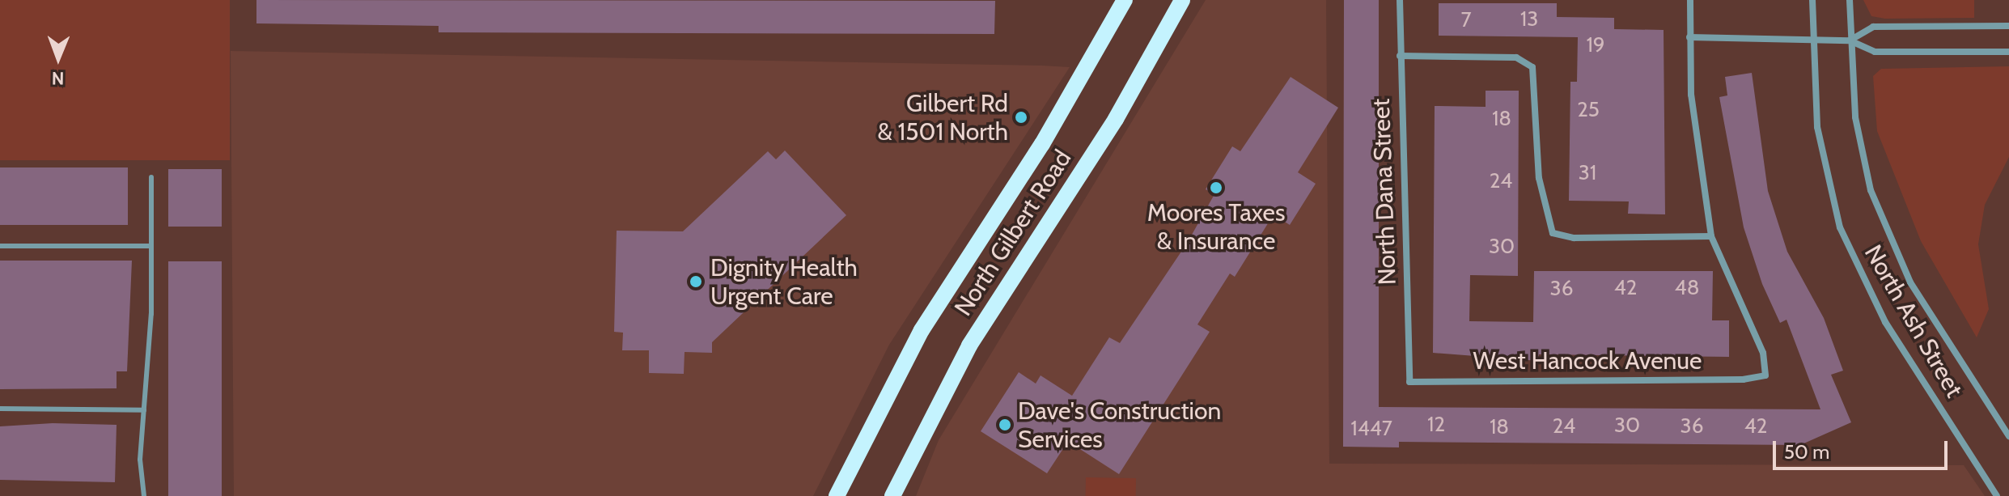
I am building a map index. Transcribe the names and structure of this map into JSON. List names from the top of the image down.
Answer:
{
  "streets": {
    "main road": ["North Gilbert Road"],
    "street": ["North Dana Street", "North Ash Street", "West Hancock Avenue"]
  },
  "crossings": [
    ["North Dana Street", "West Hancock Avenue"]
  ],
  "places": [
    "Gilbert Rd & 1501 North",
    "Moores Taxes & Insurance",
    "Dignity Health Urgent Care",
    "Dave's Construction Services"
  ],
  "house_numbers": [
    "13",
    "7",
    "19",
    "25",
    "18",
    "31",
    "24",
    "30",
    "42",
    "48",
    "36",
    "12",
    "30",
    "24",
    "36",
    "42",
    "18",
    "1447"
  ],
  "scale_bar": "50 m",
  "north": "bottom"
}
